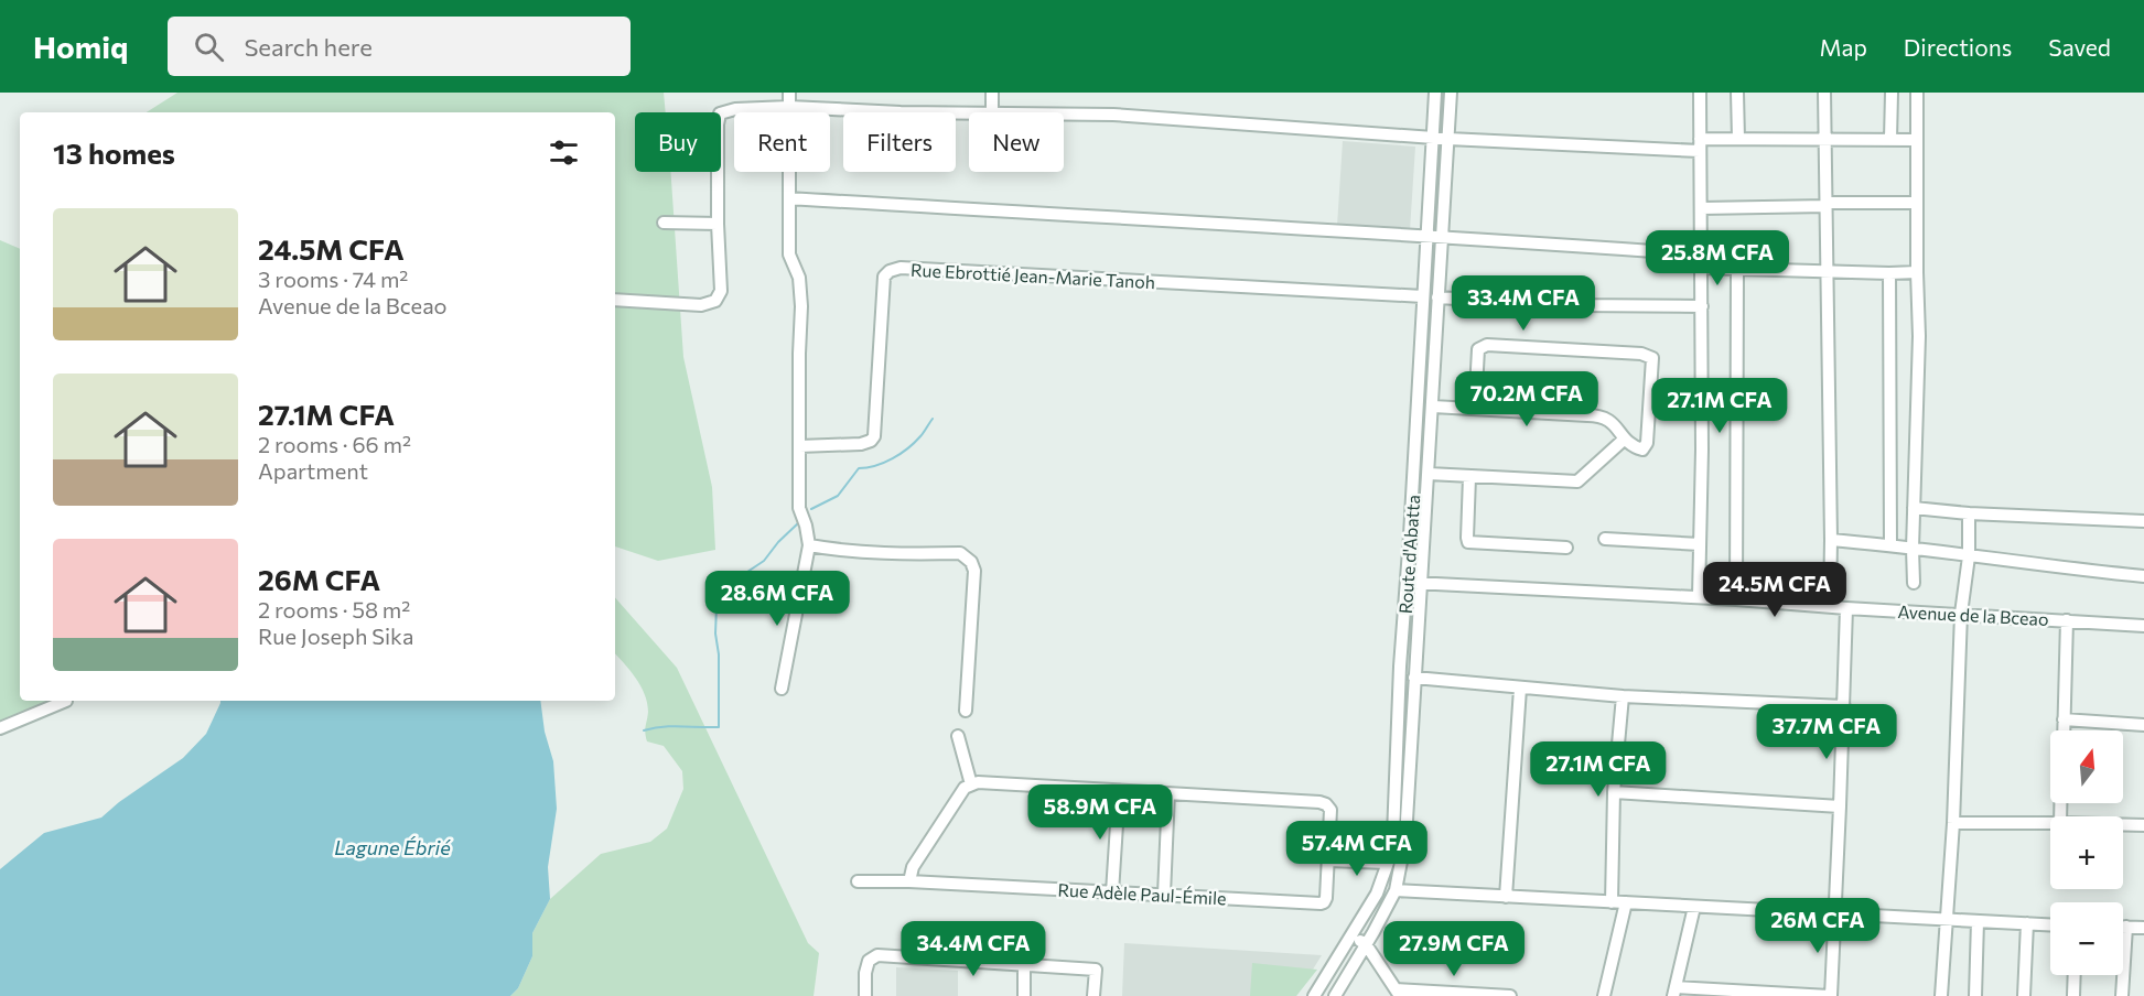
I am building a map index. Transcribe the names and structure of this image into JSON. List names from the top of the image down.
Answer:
{
  "streets": {
    "street": [
      "Rue Ebrottié Jean-Marie Tanoh",
      "Route d'Abatta",
      "Avenue de la Bceao",
      "Rue Adèle Paul-Émile"
    ]
  },
  "crossings": [
    ["Rue Ebrottié Jean-Marie Tanoh", "Route d'Abatta"],
    ["Route d'Abatta", "Avenue de la Bceao"]
  ],
  "water": ["Lagune Ébrié"],
  "north": "top",
  "page": {
    "header": "Homiq",
    "search": "Search here",
    "nav": ["Map", "Directions", "Saved"],
    "chip": [
      "Buy",
      "Rent",
      "Filters",
      "New"
    ],
    "heading": "13 homes",
    "list": [
      {
        "name": "24.5M CFA",
        "note": "3 rooms · 74 m² · Avenue de la Bceao"
      },
      {
        "name": "27.1M CFA",
        "note": "2 rooms · 66 m² · Apartment"
      },
      {
        "name": "26M CFA",
        "note": "2 rooms · 58 m² · Rue Joseph Sika"
      }
    ],
    "price": [
      "25.8M CFA",
      "33.4M CFA",
      "70.2M CFA",
      "27.1M CFA",
      "24.5M CFA",
      "28.6M CFA",
      "37.7M CFA",
      "27.1M CFA",
      "58.9M CFA",
      "57.4M CFA",
      "26M CFA",
      "34.4M CFA",
      "27.9M CFA"
    ],
    "map_buttons": ["+", "−"]
  }
}
